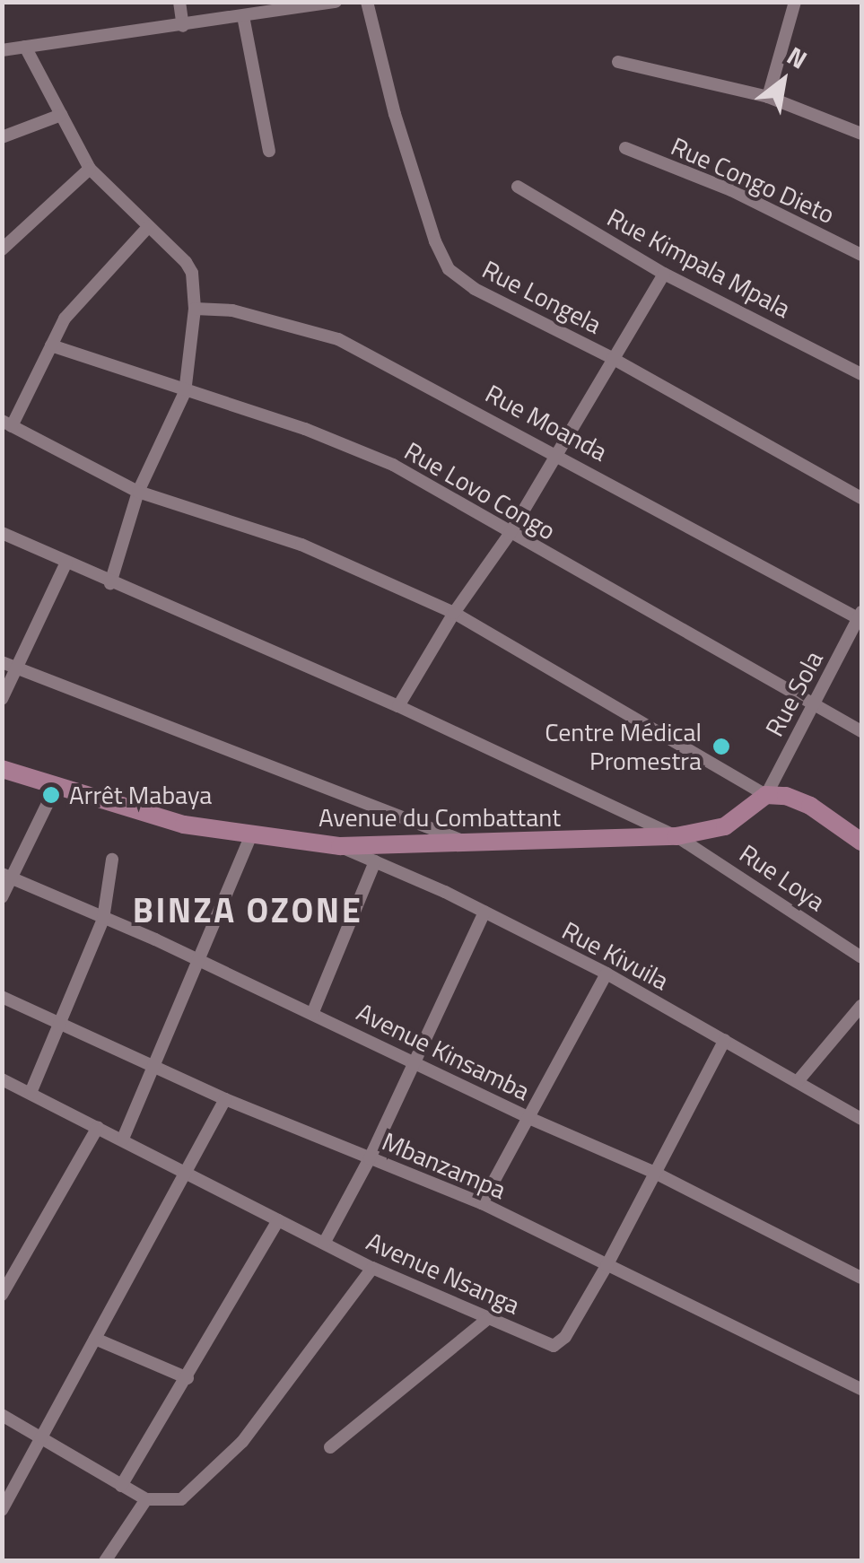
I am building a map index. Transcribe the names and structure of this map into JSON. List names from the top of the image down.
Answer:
{
  "streets": {
    "street": [
      "Rue Congo Dieto",
      "Rue Kimpala Mpala",
      "Rue Longela",
      "Rue Moanda",
      "Rue Lovo Congo",
      "Rue Sola",
      "Avenue du Combattant",
      "Rue Loya",
      "Rue Kivuila",
      "Avenue Kinsamba",
      "Mbanzampa",
      "Avenue Nsanga"
    ]
  },
  "crossings": [
    ["Rue Moanda", "Rue Sola"],
    ["Rue Lovo Congo", "Rue Sola"],
    ["Rue Sola", "Avenue du Combattant"],
    ["Avenue du Combattant", "Rue Loya"],
    ["Avenue du Combattant", "Rue Kivuila"],
    ["Rue Kivuila", "Avenue Nsanga"],
    ["Avenue Kinsamba", "Avenue Nsanga"],
    ["Mbanzampa", "Avenue Nsanga"]
  ],
  "districts": ["BINZA OZONE"],
  "places": ["Centre Médical Promestra", "Arrêt Mabaya"],
  "north": "top right"
}
